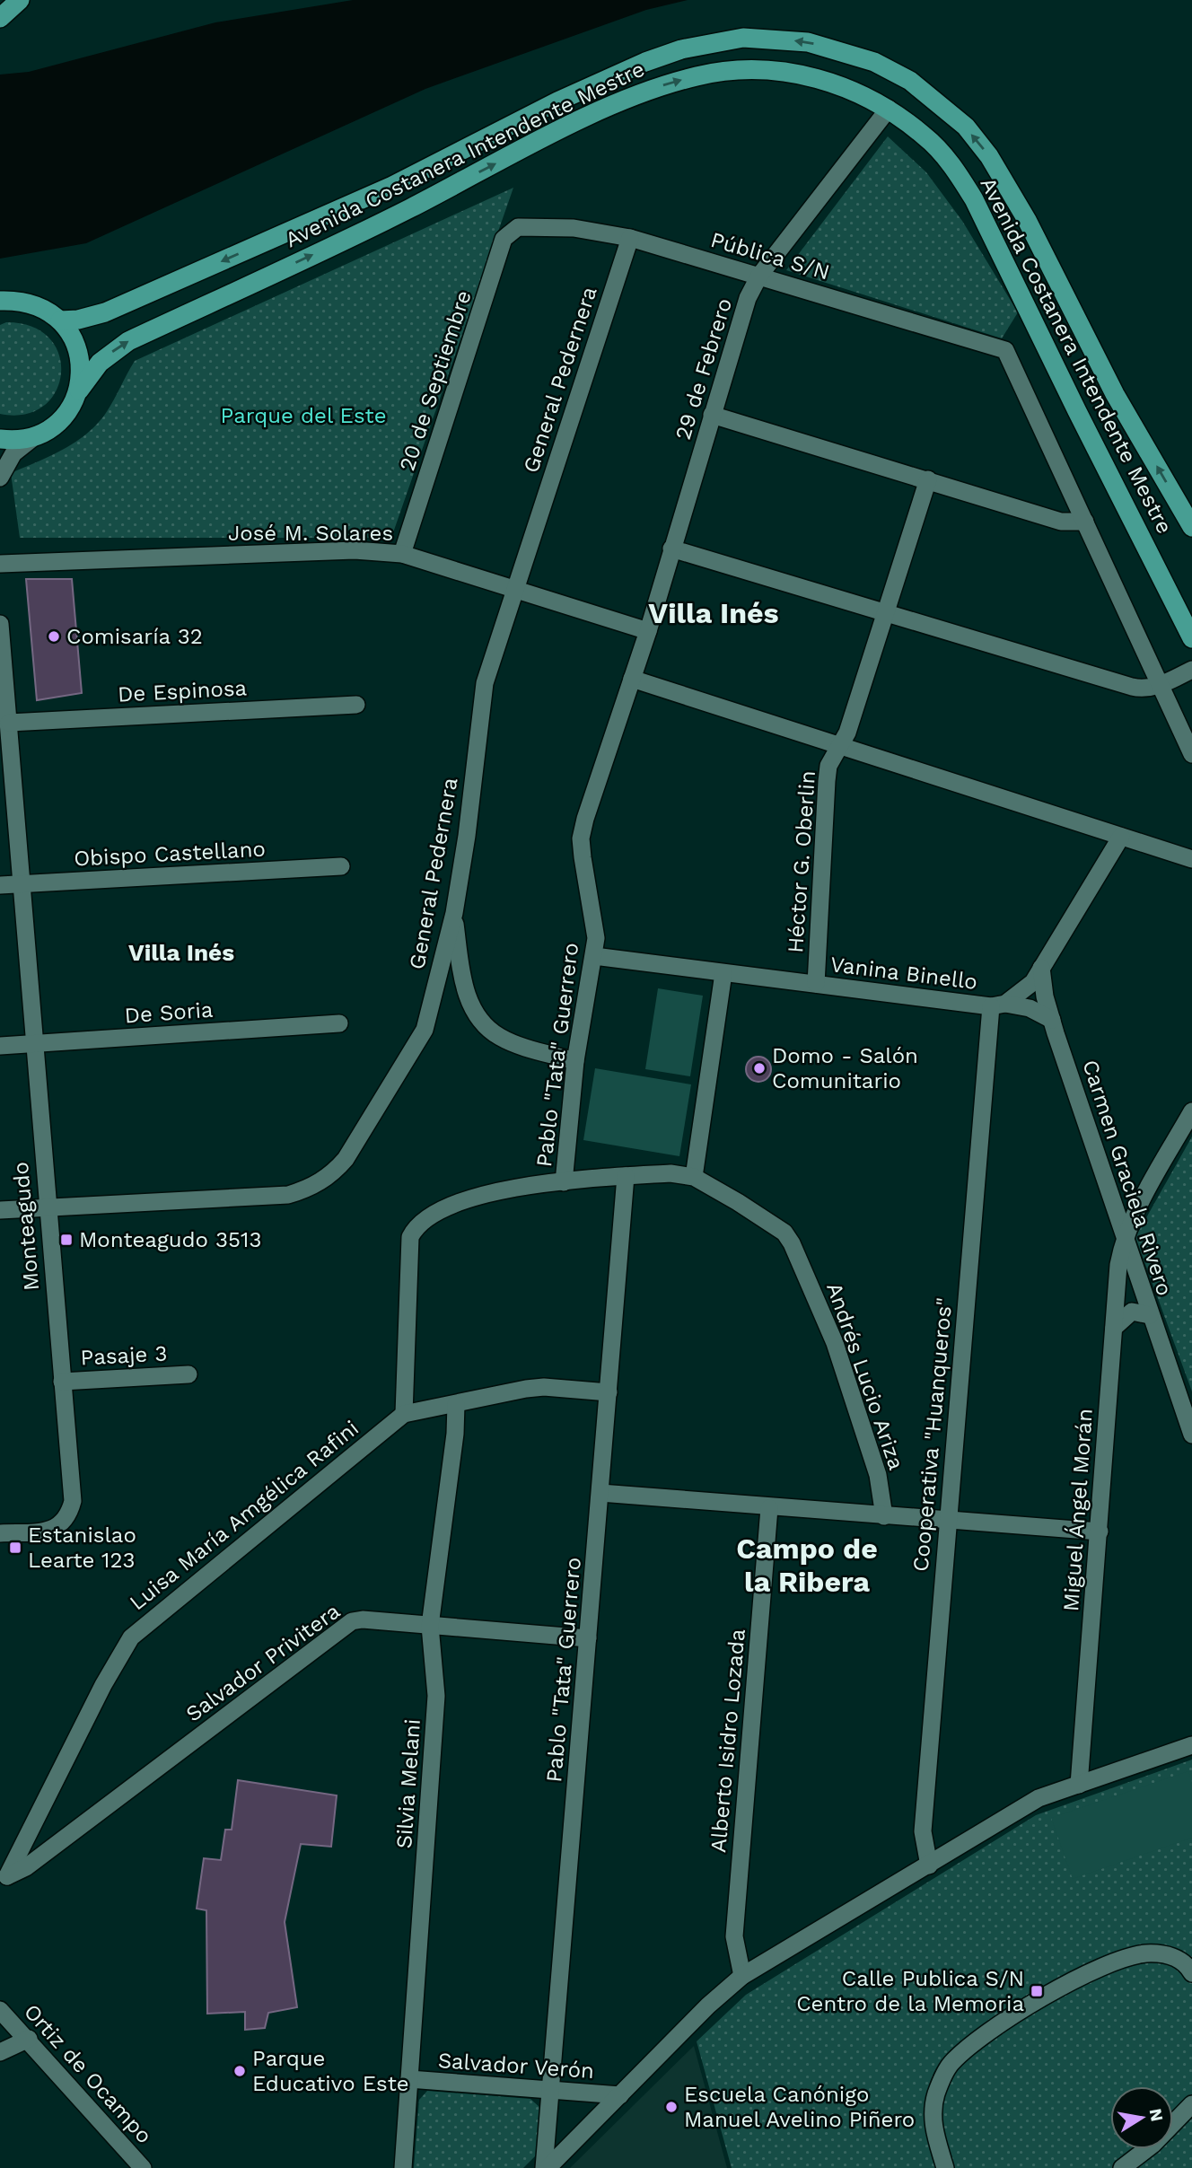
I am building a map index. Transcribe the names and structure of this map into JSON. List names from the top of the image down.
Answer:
{
  "streets": {
    "main road": ["Avenida Costanera Intendente Mestre"],
    "street": [
      "Pública S/N",
      "29 de Febrero",
      "General Pedernera",
      "20 de Septiembre",
      "José M. Solares",
      "De Espinosa",
      "Obispo Castellano",
      "Héctor G. Oberlin",
      "Vanina Binello",
      "De Soria",
      "Pablo \"Tata\" Guerrero",
      "Carmen Graciela Rivero",
      "Monteagudo",
      "Pasaje 3",
      "Andrés Lucio Ariza",
      "Cooperativa \"Huanqueros\"",
      "Miguel Ángel Morán",
      "Luisa María Amgélica Rafini",
      "Salvador Privitera",
      "Alberto Isidro Lozada",
      "Silvia Melani",
      "Salvador Verón",
      "Ortiz de Ocampo"
    ]
  },
  "crossings": [
    ["Avenida Costanera Intendente Mestre", "29 de Febrero"],
    ["Pública S/N", "29 de Febrero"],
    ["Pública S/N", "General Pedernera"],
    ["Pública S/N", "20 de Septiembre"],
    ["29 de Febrero", "José M. Solares"],
    ["29 de Febrero", "Pablo \"Tata\" Guerrero"],
    ["General Pedernera", "José M. Solares"],
    ["General Pedernera", "Monteagudo"],
    ["20 de Septiembre", "José M. Solares"],
    ["De Espinosa", "Monteagudo"],
    ["Obispo Castellano", "Monteagudo"],
    ["Héctor G. Oberlin", "Vanina Binello"],
    ["Vanina Binello", "Pablo \"Tata\" Guerrero"],
    ["Vanina Binello", "Carmen Graciela Rivero"],
    ["Vanina Binello", "Cooperativa \"Huanqueros\""],
    ["De Soria", "Monteagudo"],
    ["Pablo \"Tata\" Guerrero", "Andrés Lucio Ariza"],
    ["Pablo \"Tata\" Guerrero", "Luisa María Amgélica Rafini"],
    ["Pablo \"Tata\" Guerrero", "Salvador Privitera"],
    ["Pablo \"Tata\" Guerrero", "Salvador Verón"],
    ["Carmen Graciela Rivero", "Miguel Ángel Morán"],
    ["Monteagudo", "Pasaje 3"],
    ["Andrés Lucio Ariza", "Luisa María Amgélica Rafini"],
    ["Luisa María Amgélica Rafini", "Salvador Privitera"],
    ["Luisa María Amgélica Rafini", "Silvia Melani"],
    ["Salvador Privitera", "Silvia Melani"],
    ["Silvia Melani", "Salvador Verón"]
  ],
  "districts": ["Villa Inés", "Villa Inés", "Campo de la Ribera"],
  "parks": ["Parque del Este"],
  "places": {
    "other": [
      "Comisaría 32",
      "Domo - Salón Comunitario",
      "Parque Educativo Este",
      "Escuela Canónigo Manuel Avelino Piñero"
    ],
    "transit": ["Monteagudo 3513", "Estanislao Learte 123", "Calle Publica S/N Centro de la Memoria"]
  },
  "north": "right"
}
